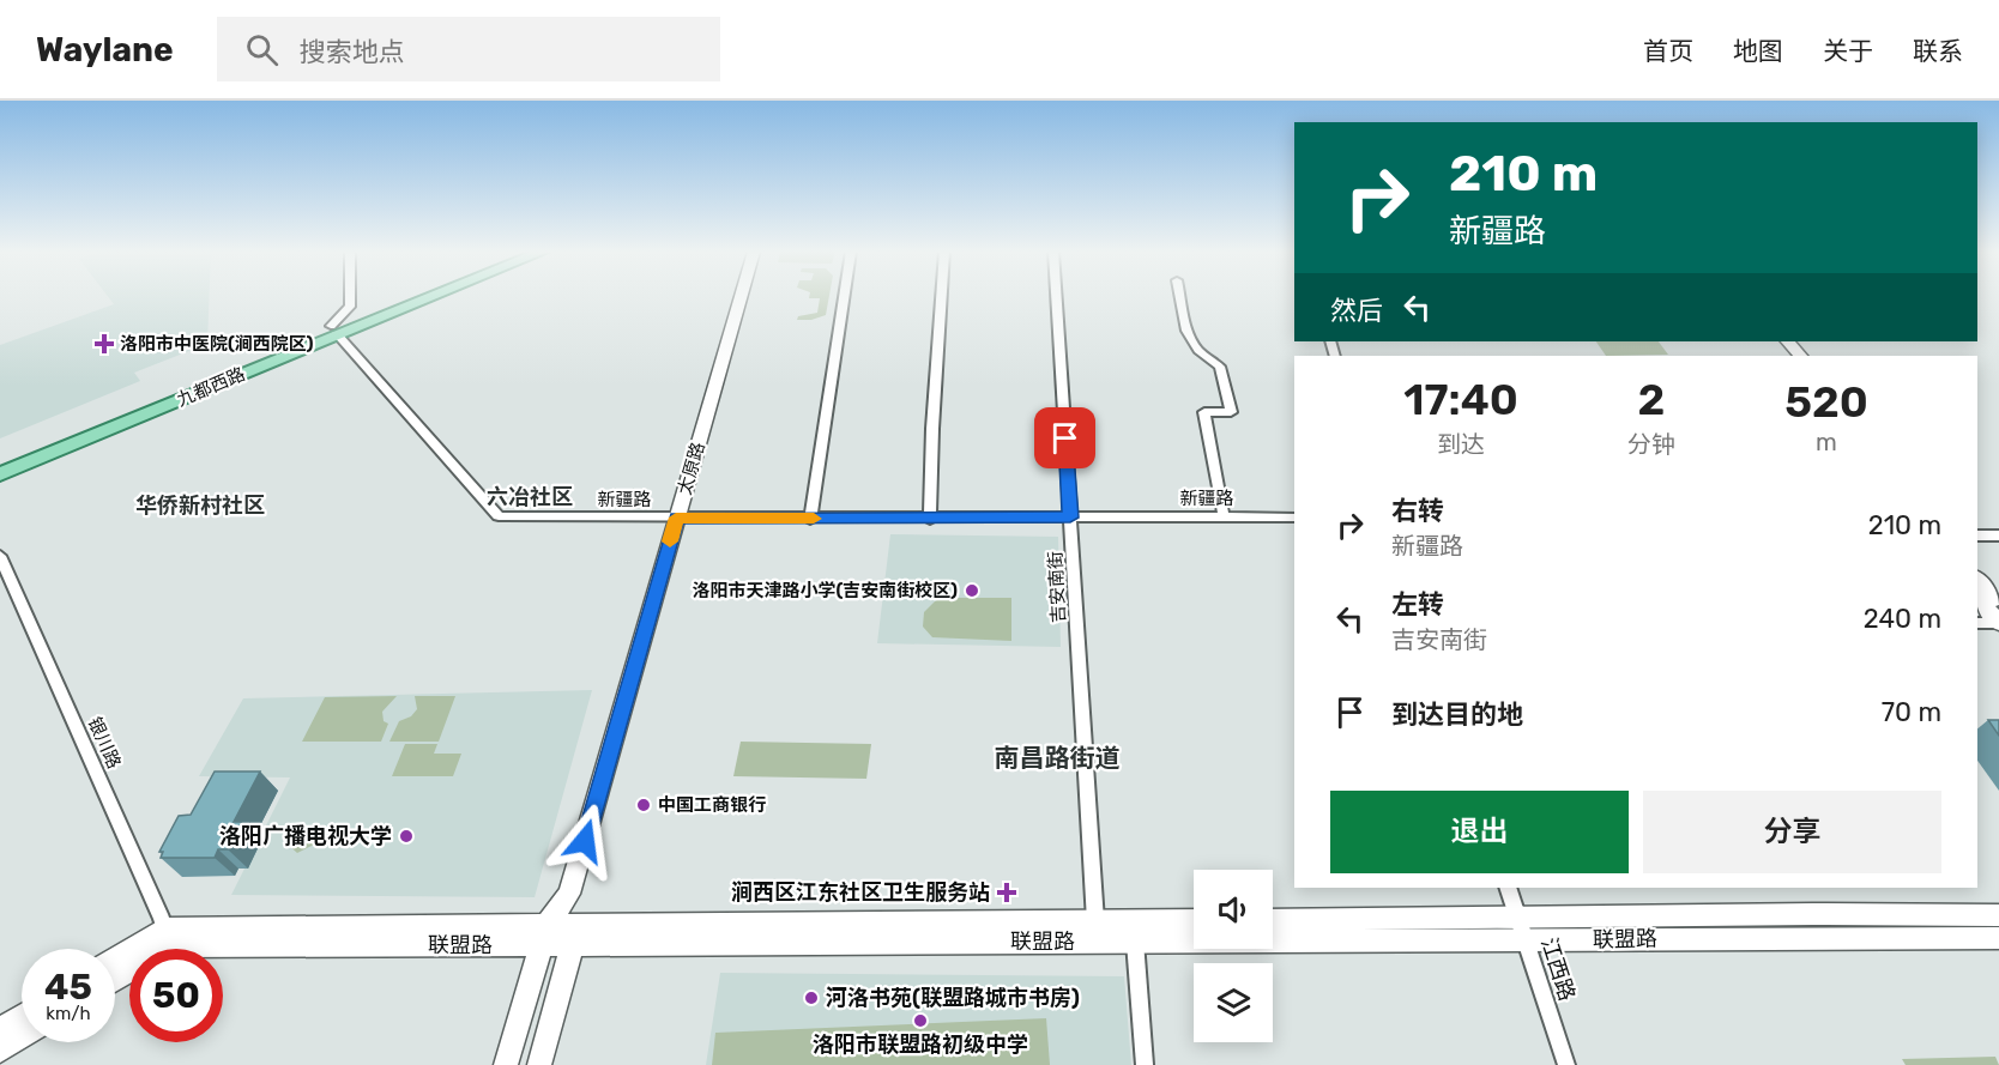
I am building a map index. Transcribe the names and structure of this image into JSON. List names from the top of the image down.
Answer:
{
  "streets": {
    "main road": ["九都西路", "太原路", "联盟路"],
    "street": [
      "新疆路",
      "吉安南街",
      "银川路",
      "江西路"
    ]
  },
  "crossings": [
    ["九都西路", "新疆路"],
    ["太原路", "新疆路"],
    ["太原路", "联盟路"],
    ["新疆路", "吉安南街"],
    ["吉安南街", "联盟路"],
    ["银川路", "联盟路"],
    ["联盟路", "江西路"]
  ],
  "districts": ["六冶社区", "华侨新村社区", "南昌路街道"],
  "places": {
    "health": ["洛阳市中医院(涧西院区)", "涧西区江东社区卫生服务站"],
    "other": [
      "洛阳市天津路小学(吉安南街校区)",
      "中国工商银行",
      "洛阳广播电视大学",
      "河洛书苑(联盟路城市书房)",
      "洛阳市联盟路初级中学"
    ]
  },
  "page": {
    "header": "Waylane",
    "search": "搜索地点",
    "nav": [
      "首页",
      "地图",
      "关于",
      "联系"
    ],
    "turn": ["210 m", "新疆路"],
    "then": "然后",
    "eta": [
      "17:40",
      "到达",
      "2",
      "分钟",
      "520",
      "m"
    ],
    "list": [
      {
        "name": "右转",
        "note": "新疆路",
        "value": "210 m"
      },
      {
        "name": "左转",
        "note": "吉安南街",
        "value": "240 m"
      },
      {
        "name": "到达目的地",
        "value": "70 m"
      }
    ],
    "buttons": ["退出", "分享"],
    "speed": "45 km/h",
    "limit": "50"
  }
}
